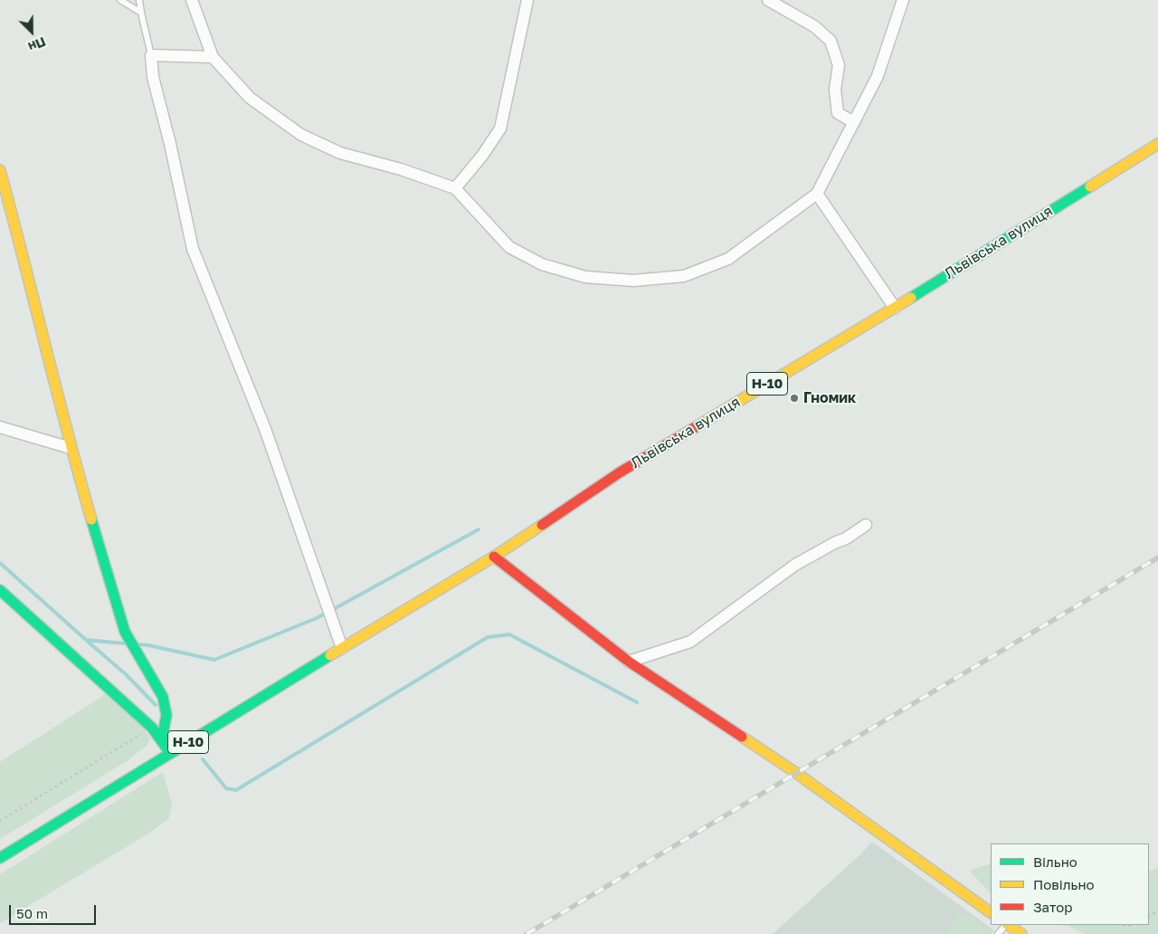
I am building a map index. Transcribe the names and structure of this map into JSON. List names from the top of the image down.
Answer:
{
  "streets": {
    "street": ["Львівська вулиця", "Н-10"]
  },
  "crossings": [
    ["Львівська вулиця", "Н-10"]
  ],
  "places": ["Гномик"],
  "legend": ["Вільно", "Повільно", "Затор"],
  "scale_bar": "50 m",
  "north": "bottom right"
}
